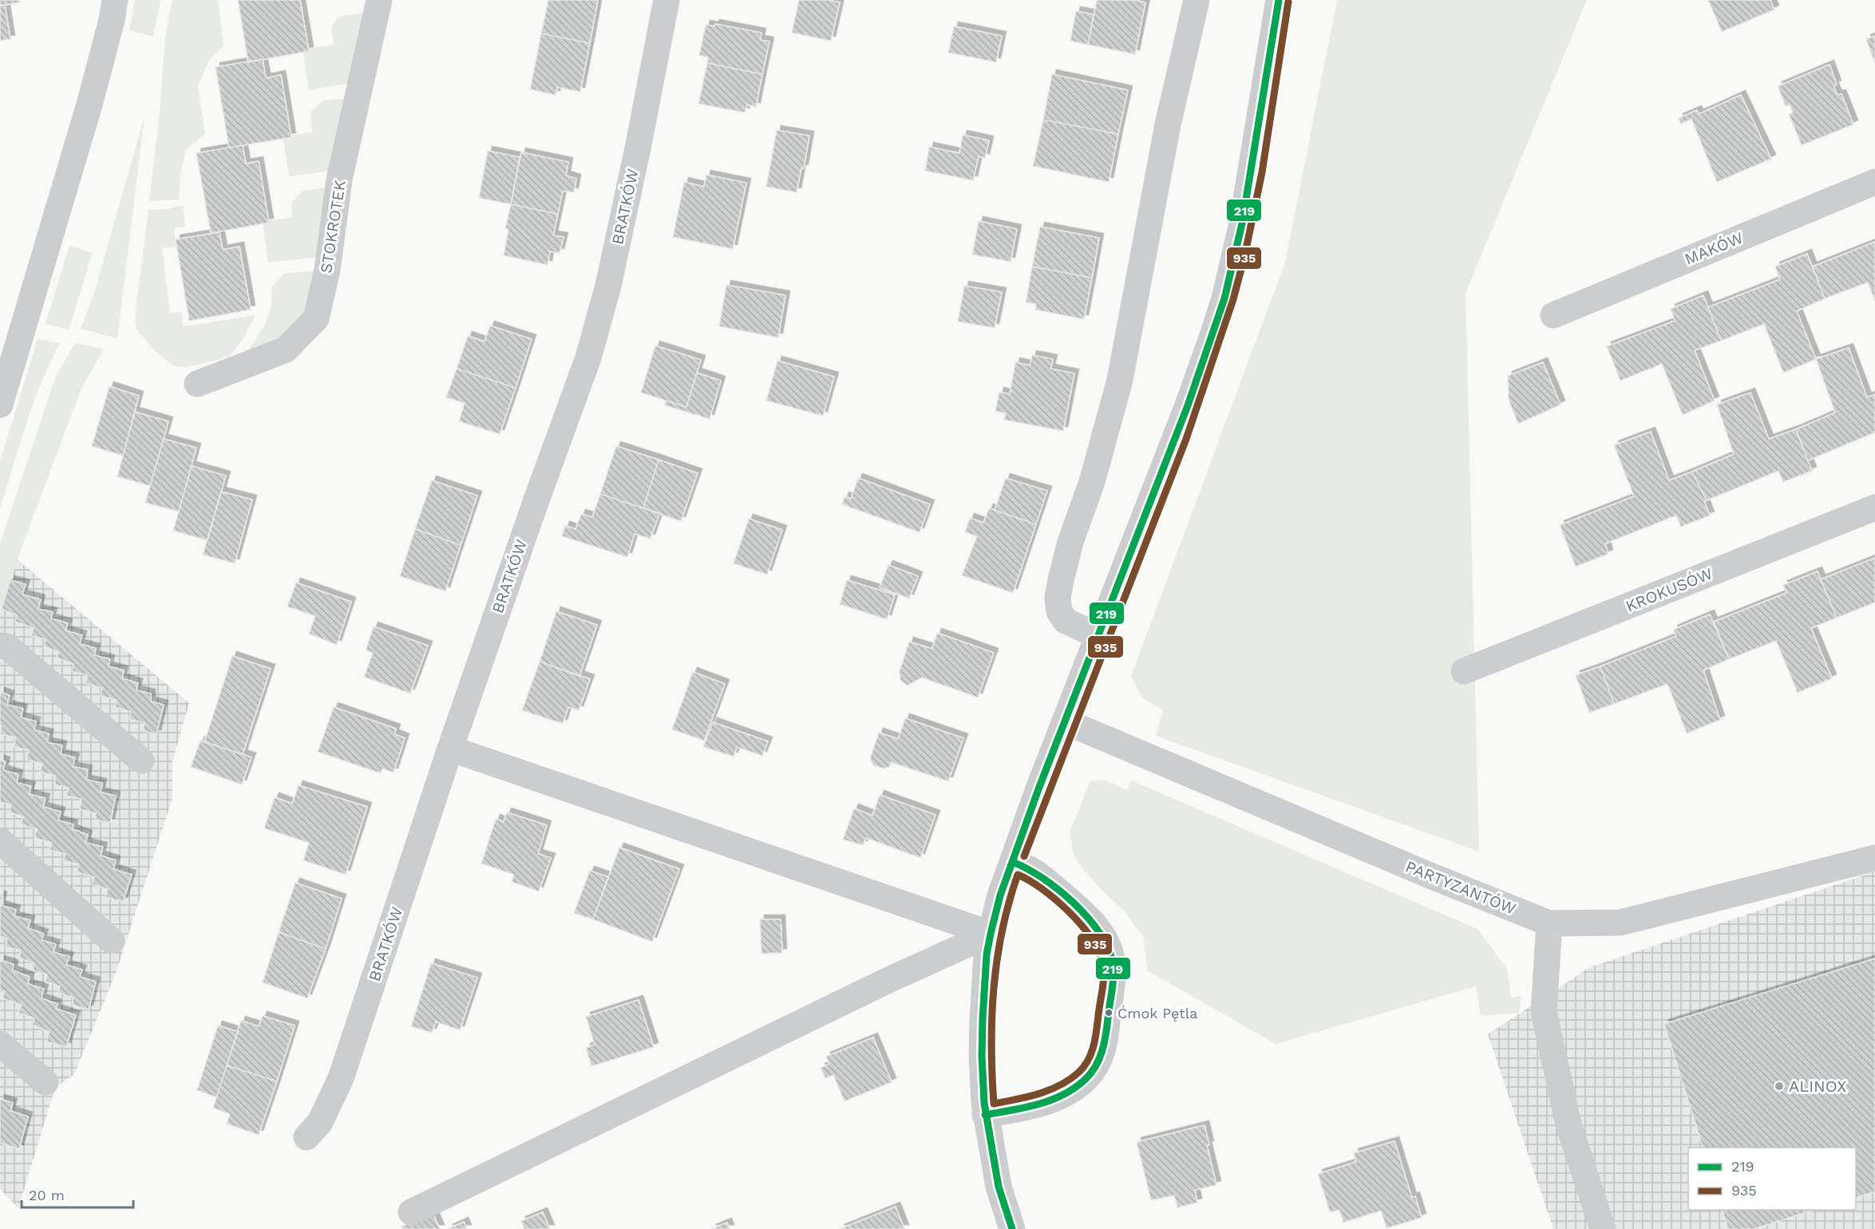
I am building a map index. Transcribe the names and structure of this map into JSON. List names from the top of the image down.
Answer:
{
  "streets": {
    "street": [
      "BRATKÓW",
      "STOKROTEK",
      "MAKÓW",
      "KROKUSÓW",
      "PARTYZANTÓW"
    ]
  },
  "places": ["Ćmok Pętla", "ALINOX"],
  "lines": ["transit line 219", "transit line 935"],
  "legend": ["219", "935"],
  "scale_bar": "20 m"
}
